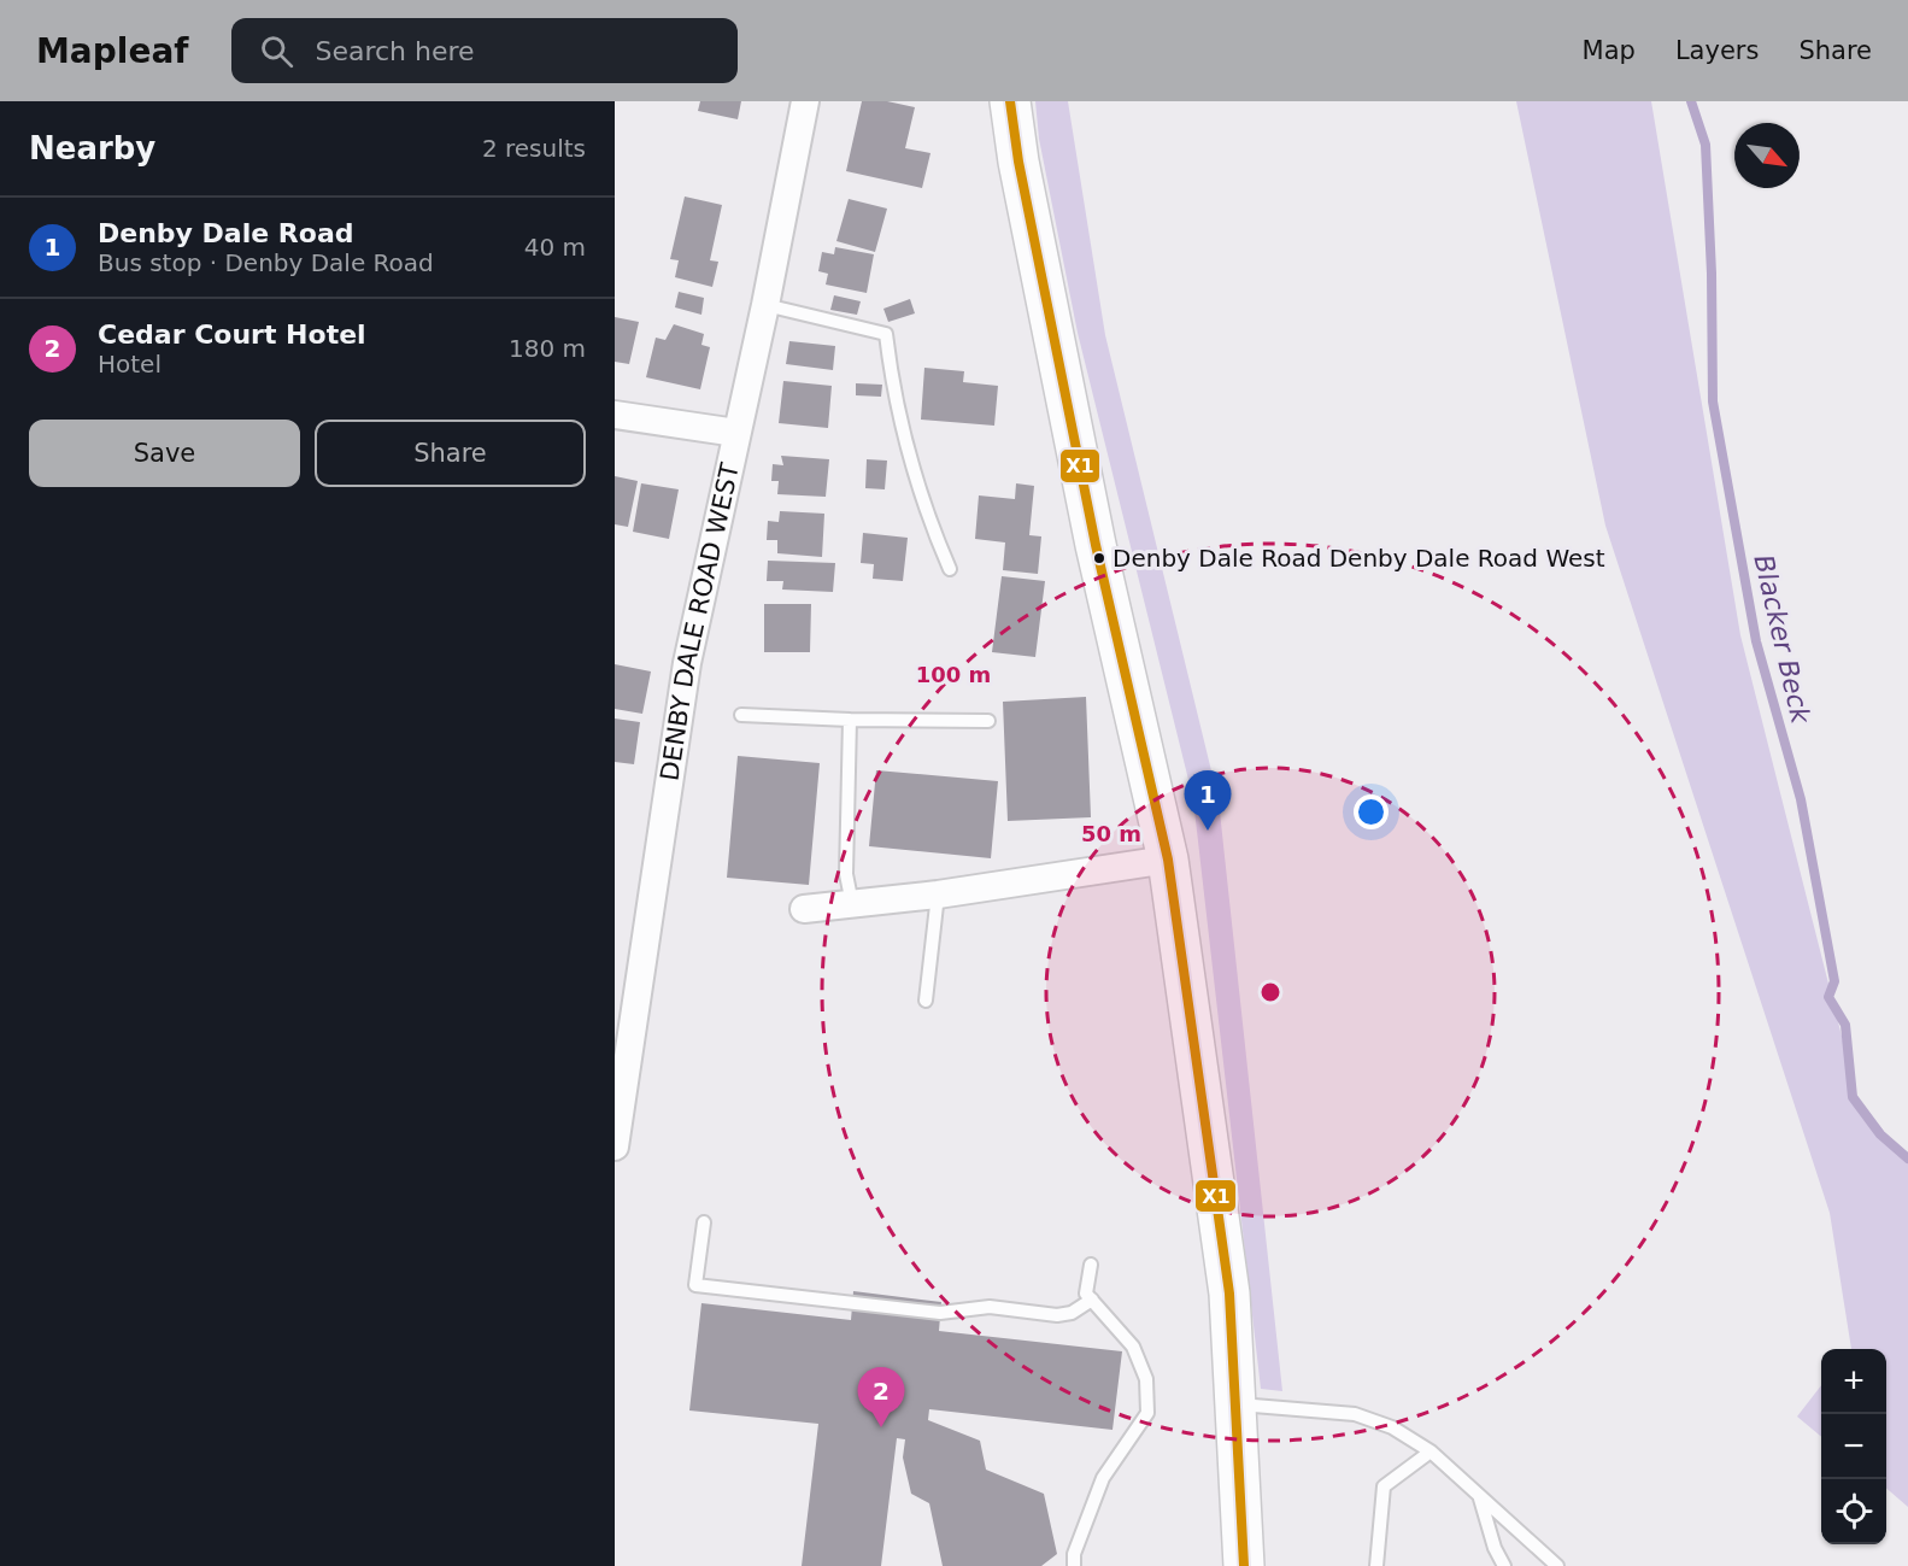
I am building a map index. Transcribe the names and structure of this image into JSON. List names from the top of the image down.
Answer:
{
  "streets": {
    "street": ["DENBY DALE ROAD WEST"]
  },
  "water": ["Blacker Beck"],
  "places": ["Denby Dale Road Denby Dale Road West"],
  "lines": ["transit line X1"],
  "north": "bottom right",
  "page": {
    "header": "Mapleaf",
    "search": "Search here",
    "nav": ["Map", "Layers", "Share"],
    "heading": ["Nearby", "2 results"],
    "list": [
      {
        "mark": "1",
        "name": "Denby Dale Road",
        "note": "Bus stop · Denby Dale Road",
        "value": "40 m"
      },
      {
        "mark": "2",
        "name": "Cedar Court Hotel",
        "note": "Hotel",
        "value": "180 m"
      }
    ],
    "buttons": ["Save", "Share"],
    "pins": ["1", "2"],
    "map_buttons": ["+", "−"]
  },
  "rings": ["100 m", "50 m"]
}
